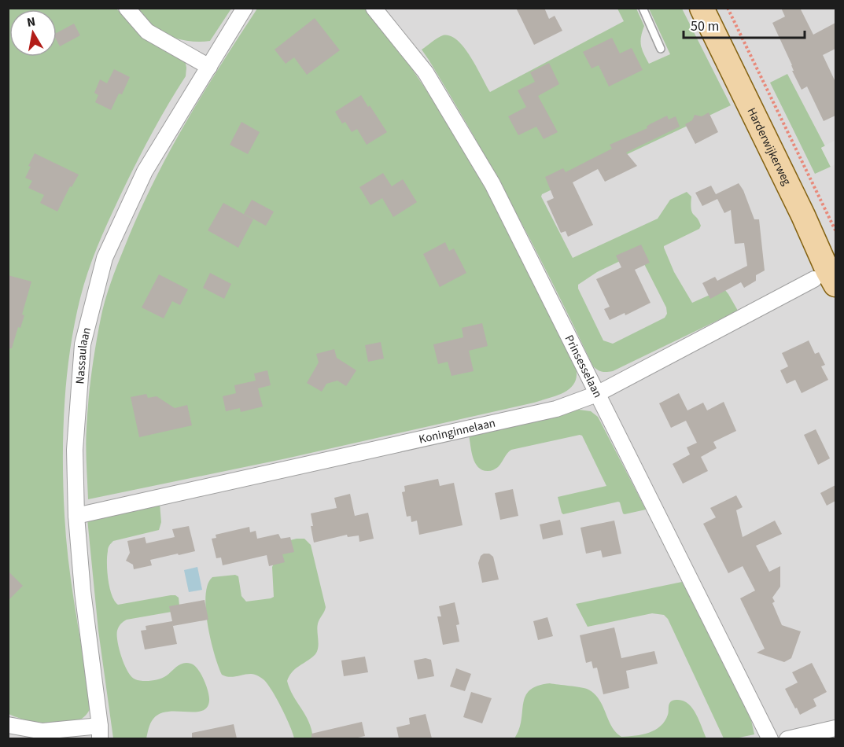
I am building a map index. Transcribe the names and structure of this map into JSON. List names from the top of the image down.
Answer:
{
  "streets": {
    "main road": ["Harderwijkerweg"],
    "street": ["Nassaulaan", "Prinsesselaan", "Koninginnelaan"]
  },
  "crossings": [
    ["Harderwijkerweg", "Koninginnelaan"],
    ["Nassaulaan", "Koninginnelaan"],
    ["Prinsesselaan", "Koninginnelaan"]
  ],
  "scale_bar": "50 m",
  "north": "top"
}
